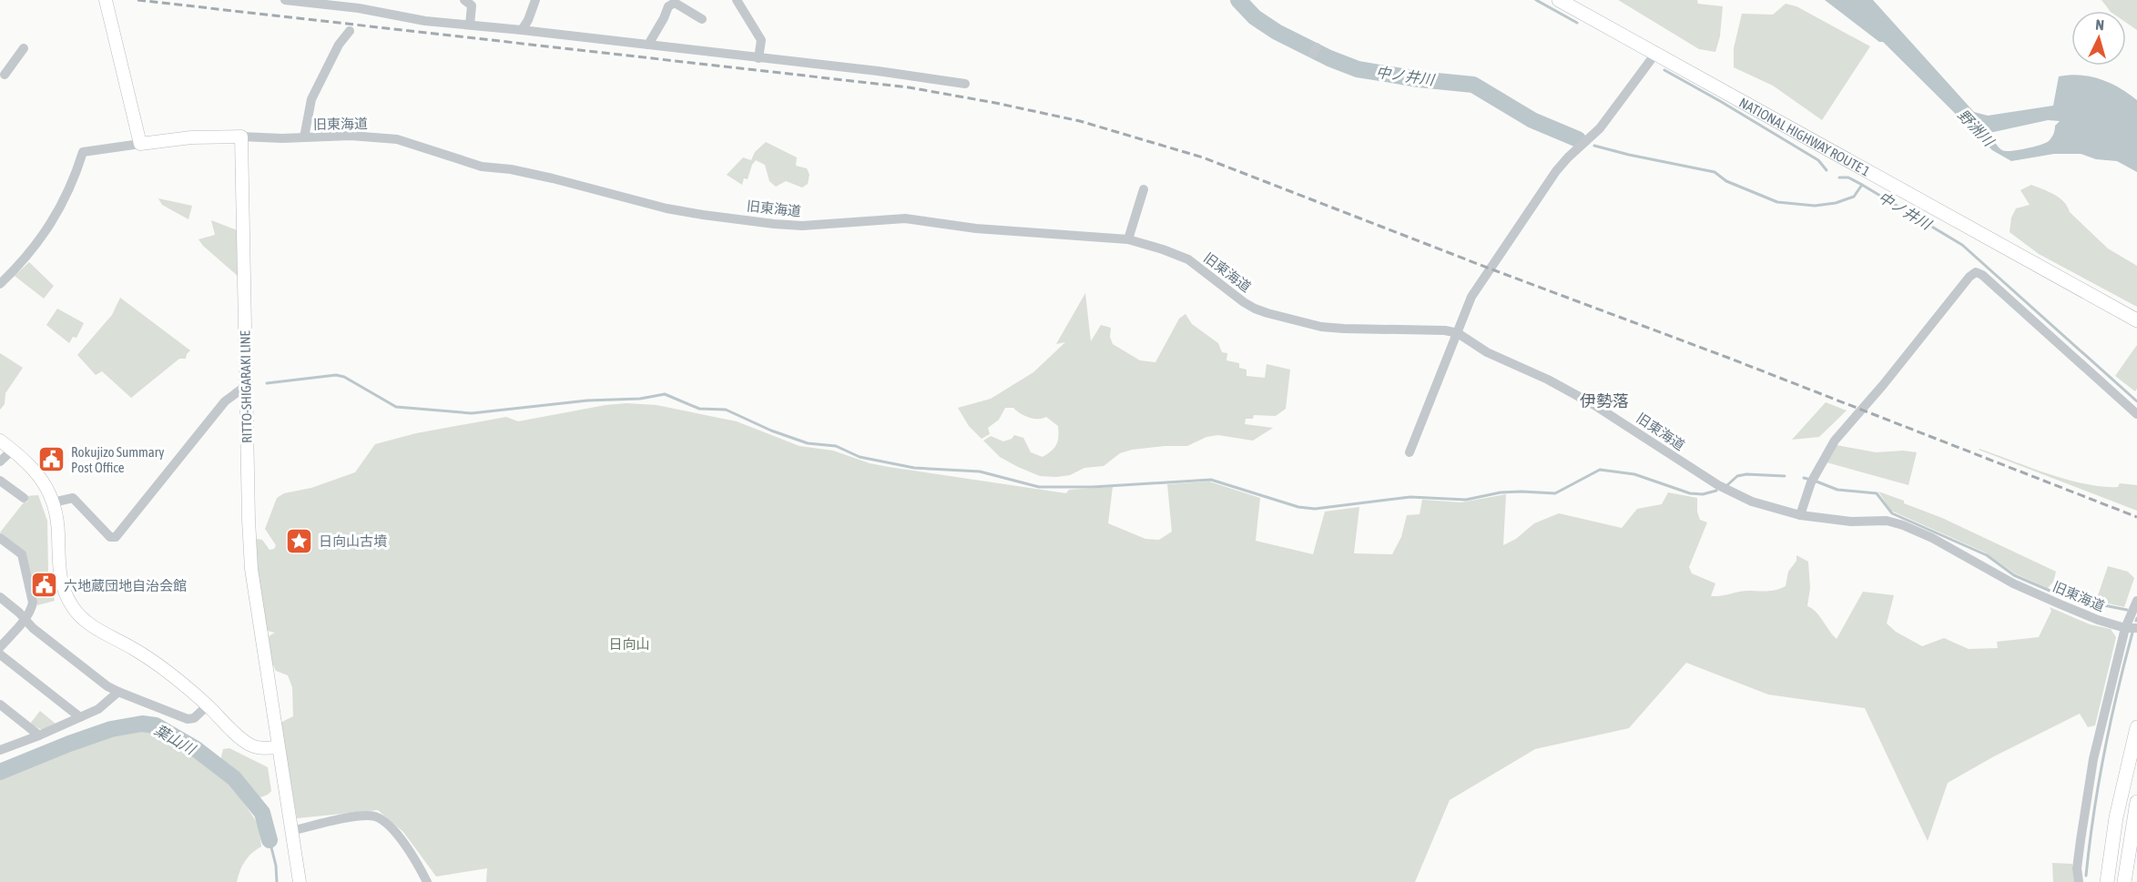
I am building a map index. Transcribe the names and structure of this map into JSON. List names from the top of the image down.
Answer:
{
  "streets": {
    "highway": ["NATIONAL HIGHWAY ROUTE 1"],
    "main road": ["RITTO-SHIGARAKI LINE"],
    "street": ["旧東海道"]
  },
  "crossings": [
    ["旧東海道", "RITTO-SHIGARAKI LINE"]
  ],
  "districts": ["伊勢落"],
  "water": ["中ノ井川", "野洲川", "葉山川"],
  "parks": ["日向山"],
  "places": {
    "public building": ["Rokujizo Summary Post Office", "六地蔵団地自治会館"],
    "place": ["日向山古墳"]
  },
  "north": "top"
}
